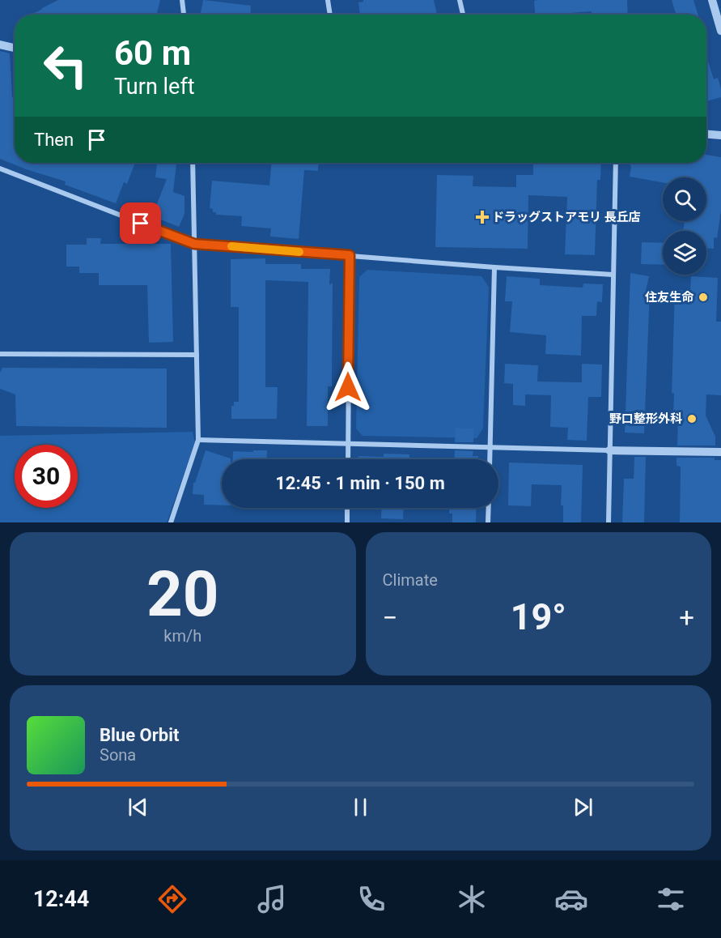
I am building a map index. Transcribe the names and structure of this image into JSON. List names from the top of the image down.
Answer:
{
  "places": {
    "health": ["ドラッグストアモリ 長丘店"],
    "other": ["住友生命", "野口整形外科"]
  },
  "page": {
    "turn": ["60 m", "Turn left"],
    "then": "Then",
    "limit": "30",
    "trip": "12:45 · 1 min · 150 m",
    "tile": [
      ["20", "km/h"],
      "Climate"
    ],
    "heat": ["−", "19°", "+"],
    "song": ["Blue Orbit", "Sona"],
    "tabs": "12:44"
  }
}
